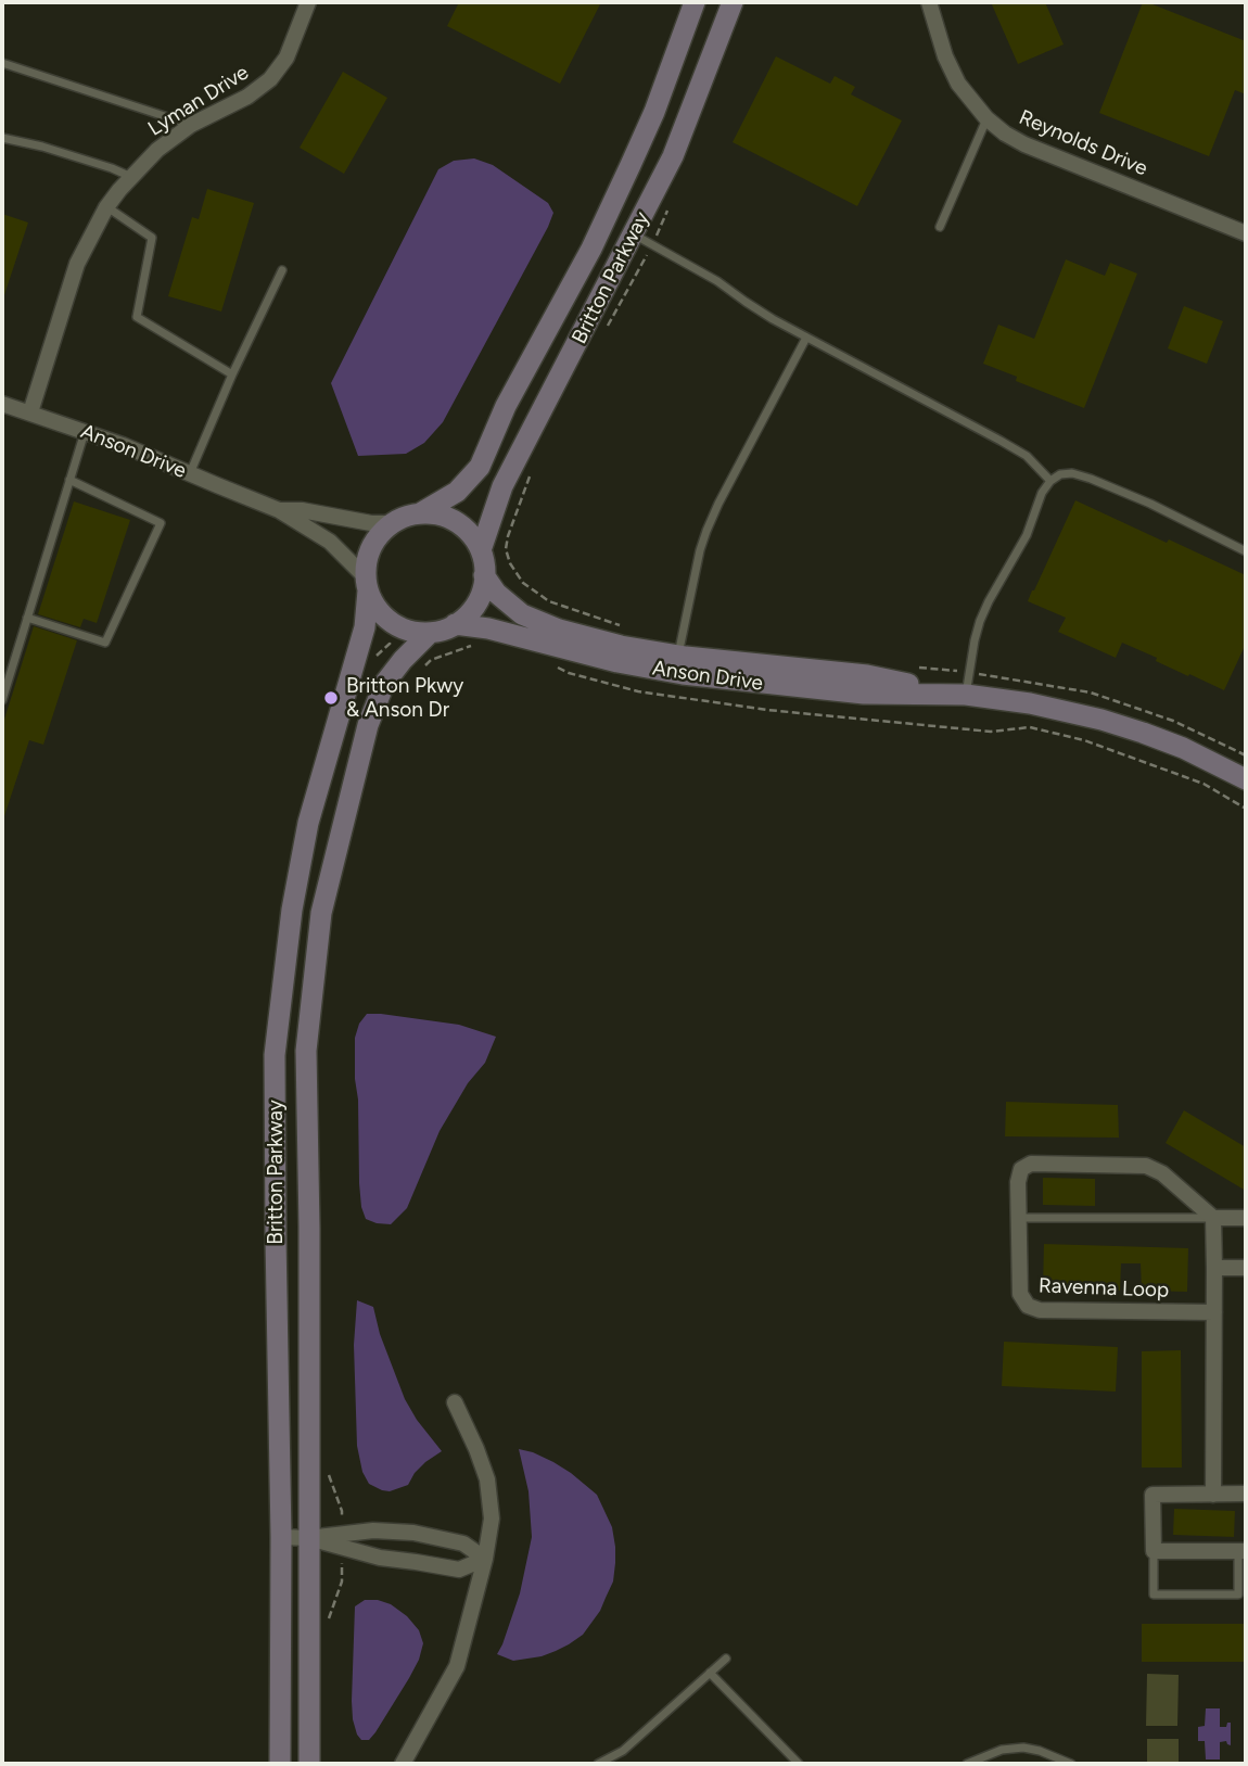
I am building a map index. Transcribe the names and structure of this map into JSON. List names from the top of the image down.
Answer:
{
  "streets": {
    "main road": ["Britton Parkway", "Anson Drive"],
    "street": ["Lyman Drive", "Reynolds Drive", "Ravenna Loop"]
  },
  "crossings": [
    ["Lyman Drive", "Anson Drive"],
    ["Britton Parkway", "Anson Drive"]
  ],
  "places": ["Britton Pkwy & Anson Dr"]
}
